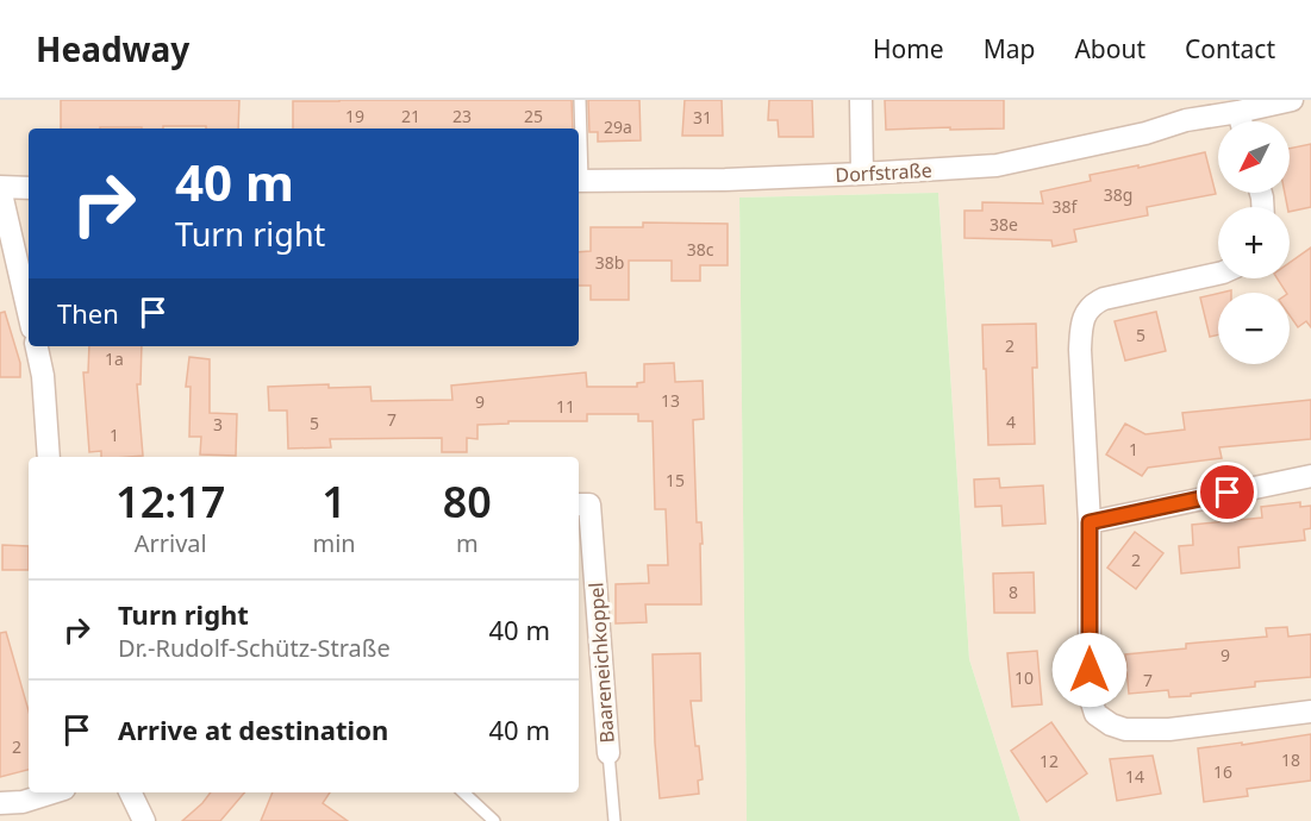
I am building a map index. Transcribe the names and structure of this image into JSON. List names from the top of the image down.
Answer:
{
  "streets": {
    "street": ["Dorfstraße", "Baareneichkoppel"]
  },
  "house_numbers": [
    "19",
    "21",
    "23",
    "25",
    "31",
    "29a",
    "38g",
    "38f",
    "38e",
    "38c",
    "38b",
    "5",
    "2",
    "1a",
    "13",
    "9",
    "11",
    "7",
    "4",
    "5",
    "3",
    "1",
    "1",
    "15",
    "2",
    "8",
    "9",
    "10",
    "7",
    "2",
    "18",
    "12",
    "16",
    "14"
  ],
  "north": "bottom left",
  "page": {
    "header": "Headway",
    "nav": [
      "Home",
      "Map",
      "About",
      "Contact"
    ],
    "map_buttons": ["+", "−"],
    "turn": ["40 m", "Turn right"],
    "then": "Then",
    "eta": [
      "12:17",
      "Arrival",
      "1",
      "min",
      "80",
      "m"
    ],
    "list": [
      {
        "name": "Turn right",
        "note": "Dr.-Rudolf-Schütz-Straße",
        "value": "40 m"
      },
      {
        "name": "Arrive at destination",
        "value": "40 m"
      }
    ]
  }
}
